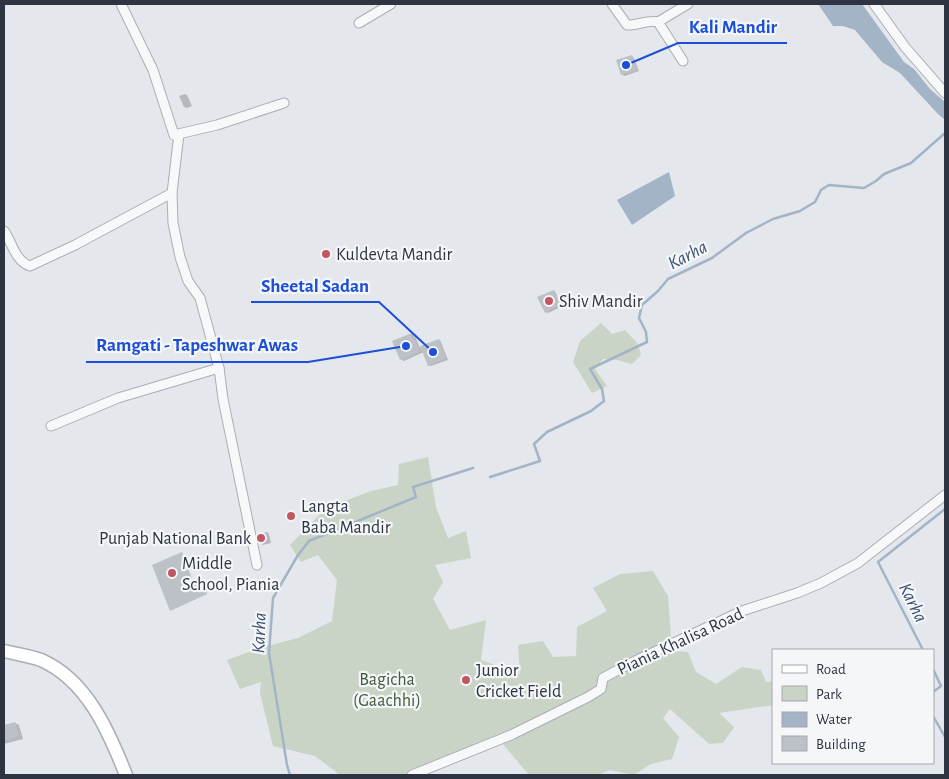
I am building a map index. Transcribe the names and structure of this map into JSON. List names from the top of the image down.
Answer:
{
  "streets": {
    "street": ["Piania Khalisa Road"]
  },
  "water": ["Karha"],
  "parks": ["Bagicha (Gaachhi)"],
  "places": [
    "Kali Mandir",
    "Kuldevta Mandir",
    "Shiv Mandir",
    "Ramgati - Tapeshwar Awas",
    "Sheetal Sadan",
    "Langta Baba Mandir",
    "Punjab National Bank",
    "Middle School, Piania",
    "Junior Cricket Field"
  ],
  "legend": [
    "Road",
    "Park",
    "Water",
    "Building"
  ]
}
